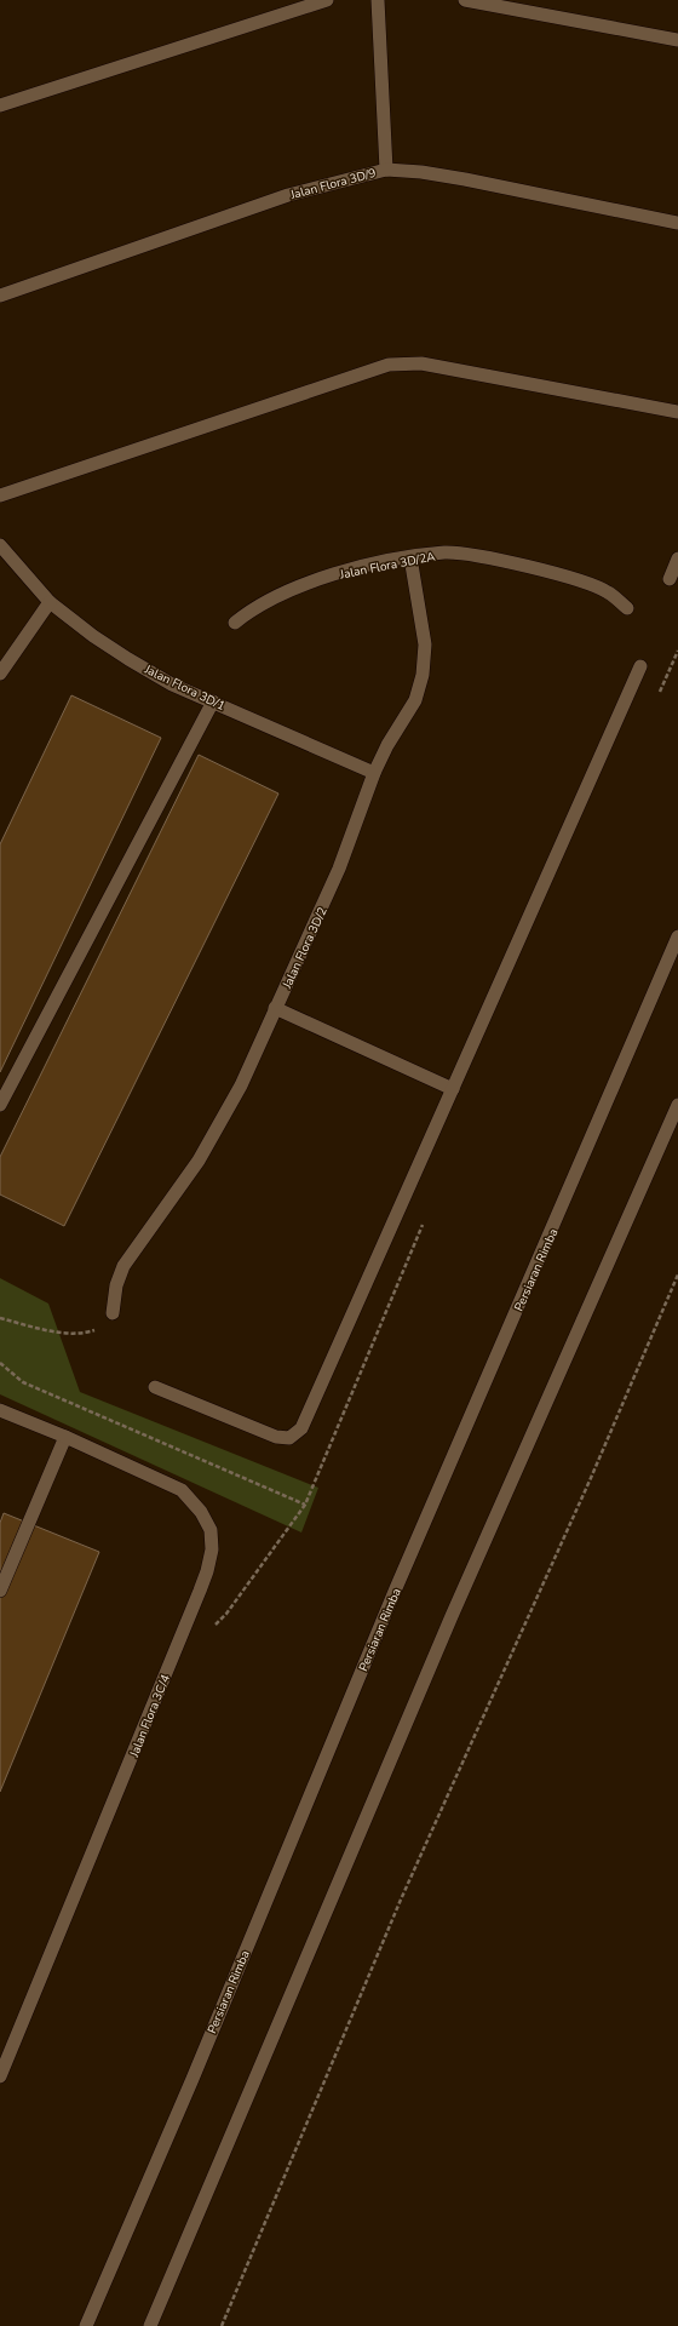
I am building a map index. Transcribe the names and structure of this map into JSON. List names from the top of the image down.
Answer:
{
  "streets": {
    "street": [
      "Jalan Flora 3D/9",
      "Jalan Flora 3D/2A",
      "Jalan Flora 3D/1",
      "Jalan Flora 3D/2",
      "Persiaran Rimba",
      "Jalan Flora 3C/4"
    ]
  },
  "crossings": [
    ["Jalan Flora 3D/2A", "Jalan Flora 3D/2"],
    ["Jalan Flora 3D/1", "Jalan Flora 3D/2"]
  ]
}
